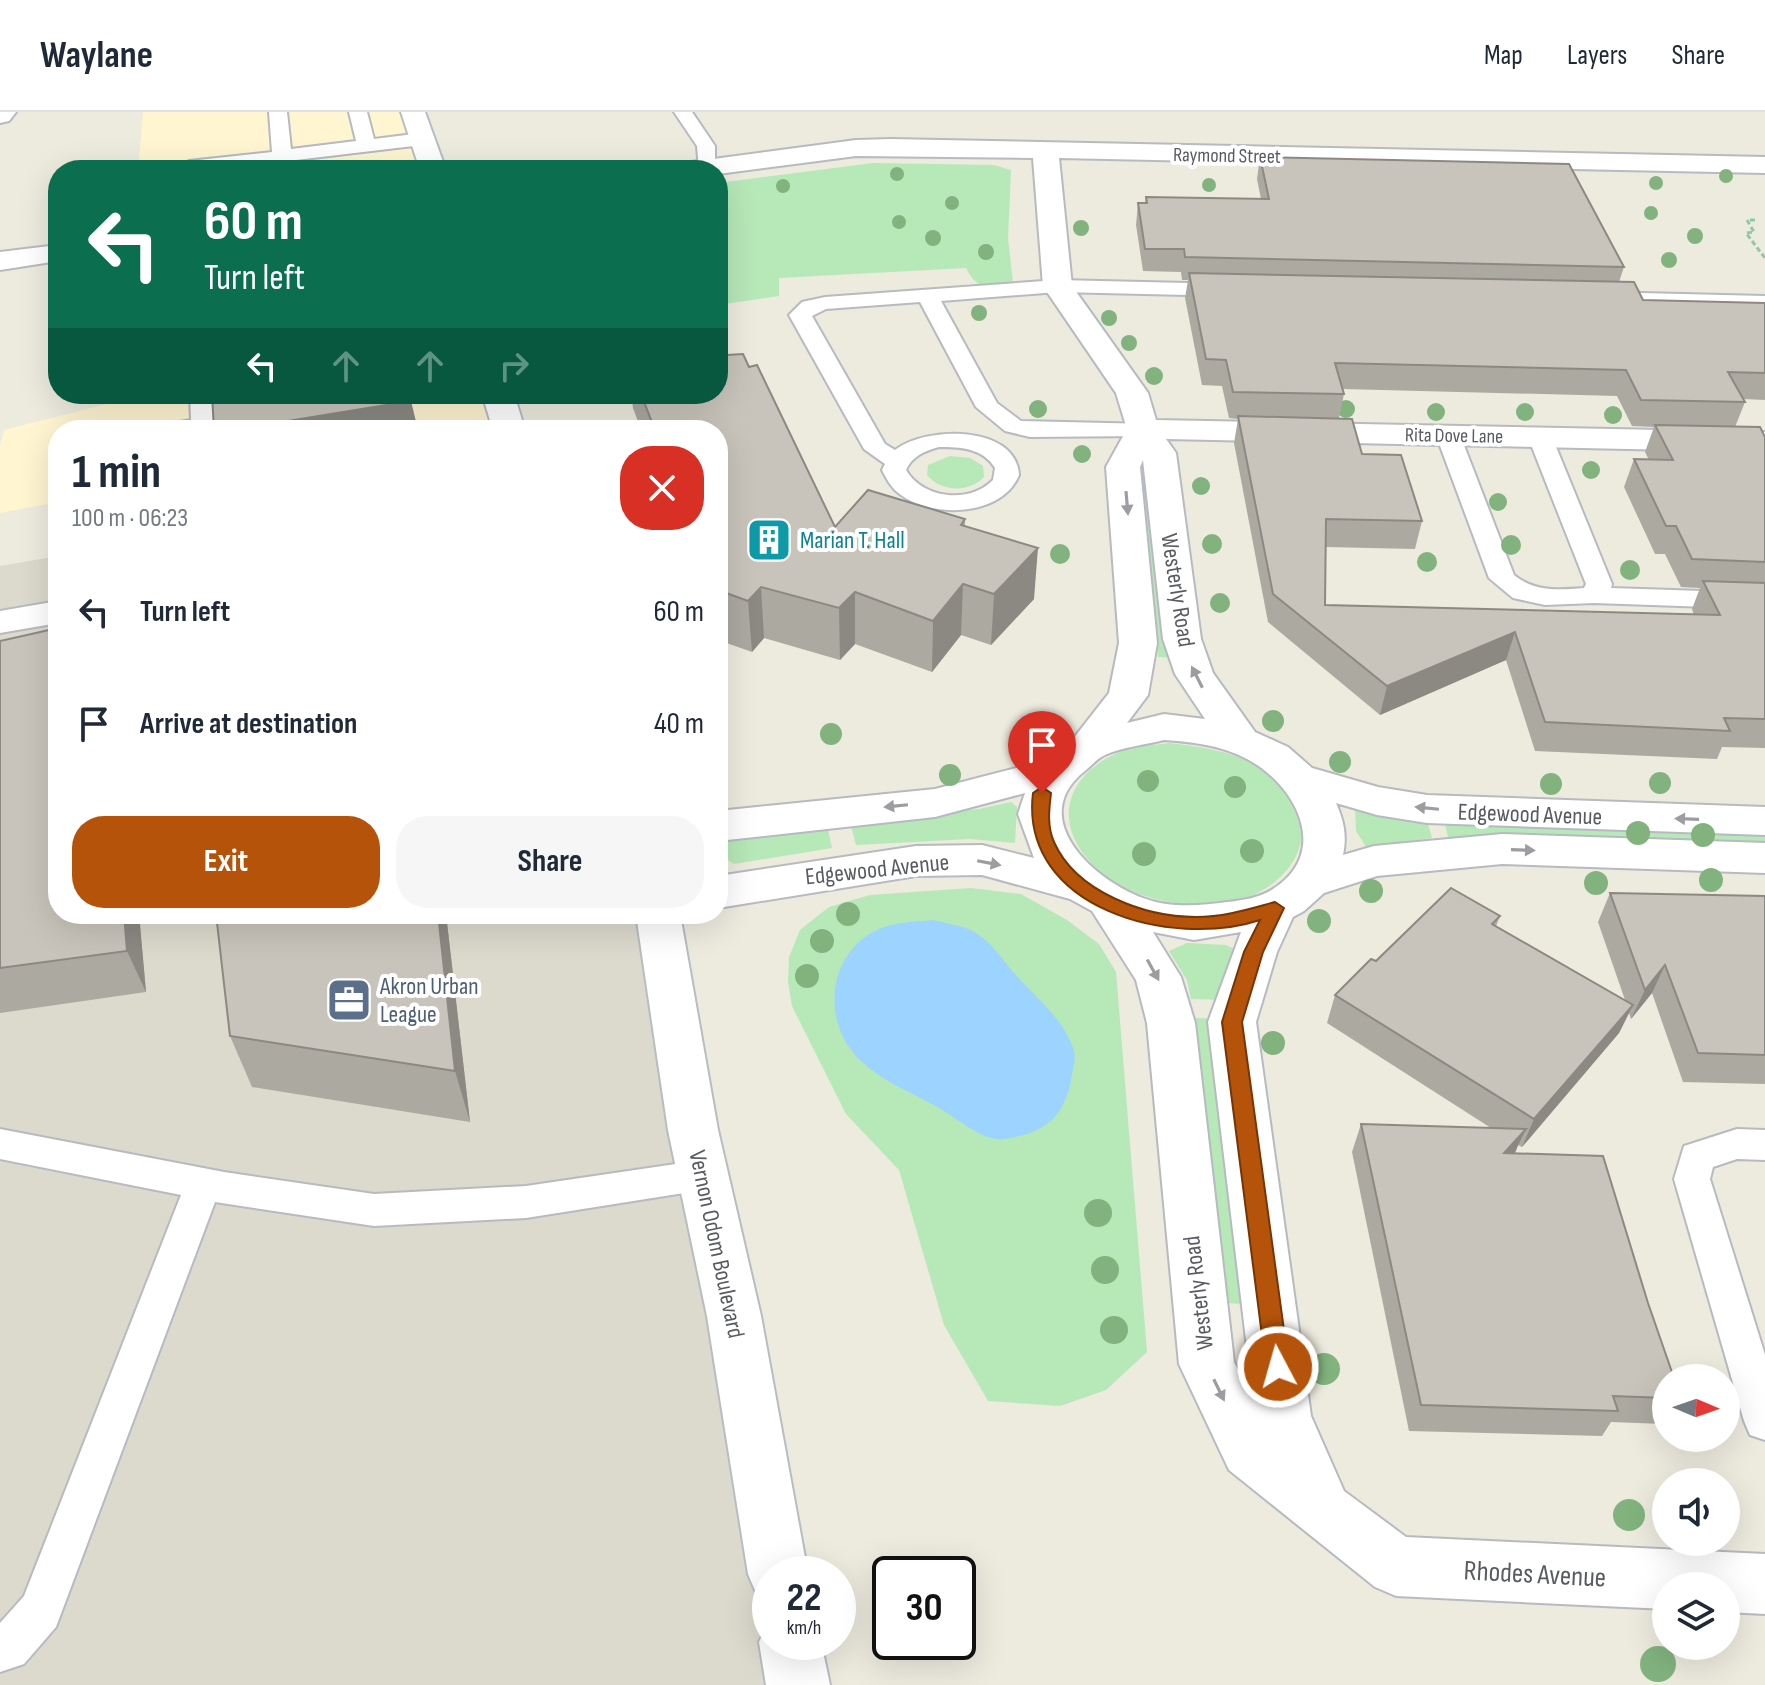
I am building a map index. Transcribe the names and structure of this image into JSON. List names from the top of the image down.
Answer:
{
  "streets": {
    "street": [
      "Raymond Street",
      "Rita Dove Lane",
      "Westerly Road",
      "Edgewood Avenue",
      "Vernon Odom Boulevard",
      "Rhodes Avenue"
    ]
  },
  "crossings": [
    ["Raymond Street", "Westerly Road"],
    ["Rita Dove Lane", "Westerly Road"],
    ["Westerly Road", "Edgewood Avenue"],
    ["Westerly Road", "Rhodes Avenue"]
  ],
  "places": {
    "building": ["Marian T. Hall"],
    "office": ["Akron Urban League"]
  },
  "north": "right",
  "page": {
    "header": "Waylane",
    "nav": ["Map", "Layers", "Share"],
    "turn": ["60 m", "Turn left"],
    "heading": ["1 min", "100 m · 06:23"],
    "list": [
      {
        "name": "Turn left",
        "value": "60 m"
      },
      {
        "name": "Arrive at destination",
        "value": "40 m"
      }
    ],
    "buttons": ["Exit", "Share"],
    "speed": "22 km/h",
    "limit": "30"
  }
}
